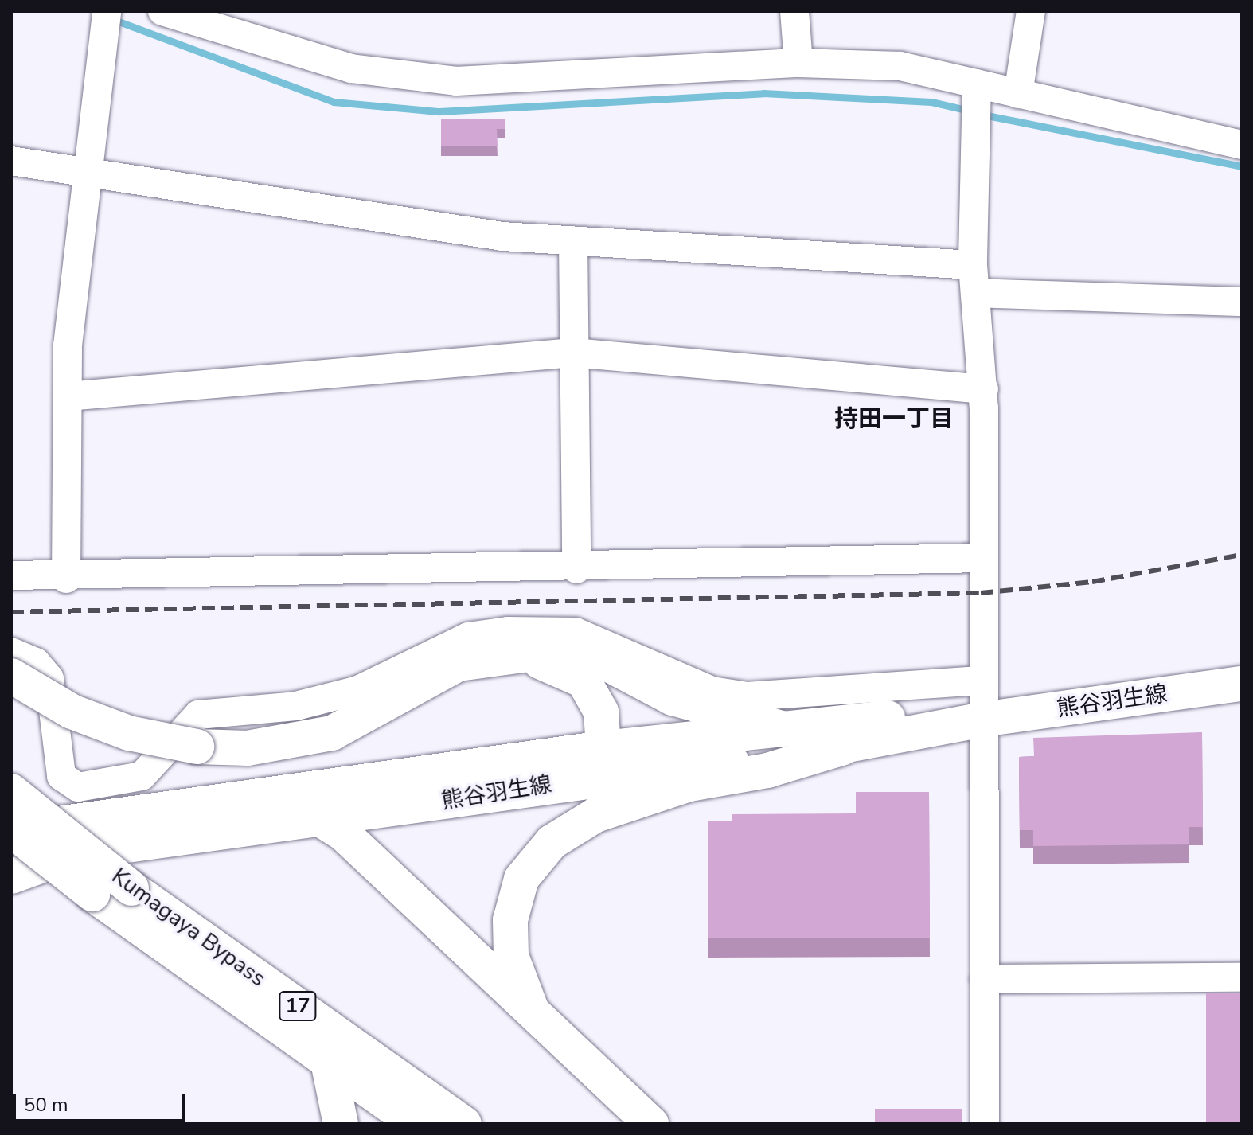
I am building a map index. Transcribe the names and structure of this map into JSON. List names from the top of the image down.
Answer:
{
  "streets": {
    "main road": ["熊谷羽生線", "Kumagaya Bypass", "17"]
  },
  "crossings": [
    ["熊谷羽生線", "Kumagaya Bypass"]
  ],
  "districts": ["持田一丁目"],
  "scale_bar": "50 m"
}
